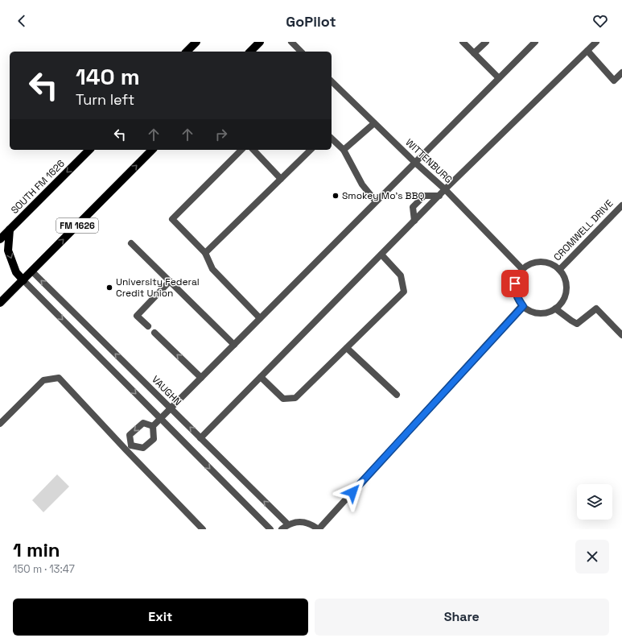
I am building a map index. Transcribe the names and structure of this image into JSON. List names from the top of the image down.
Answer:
{
  "streets": {
    "main road": ["SOUTH FM 1626", "FM 1626"],
    "street": ["WITTENBURG", "CROMWELL DRIVE", "VAUGHN"]
  },
  "crossings": [
    ["WITTENBURG", "CROMWELL DRIVE"],
    ["FM 1626", "VAUGHN"]
  ],
  "places": ["Smokey Mo's BBQ", "University Federal Credit Union"],
  "page": {
    "header": "GoPilot",
    "turn": ["140 m", "Turn left"],
    "heading": ["1 min", "150 m · 13:47"],
    "buttons": ["Exit", "Share"]
  }
}
